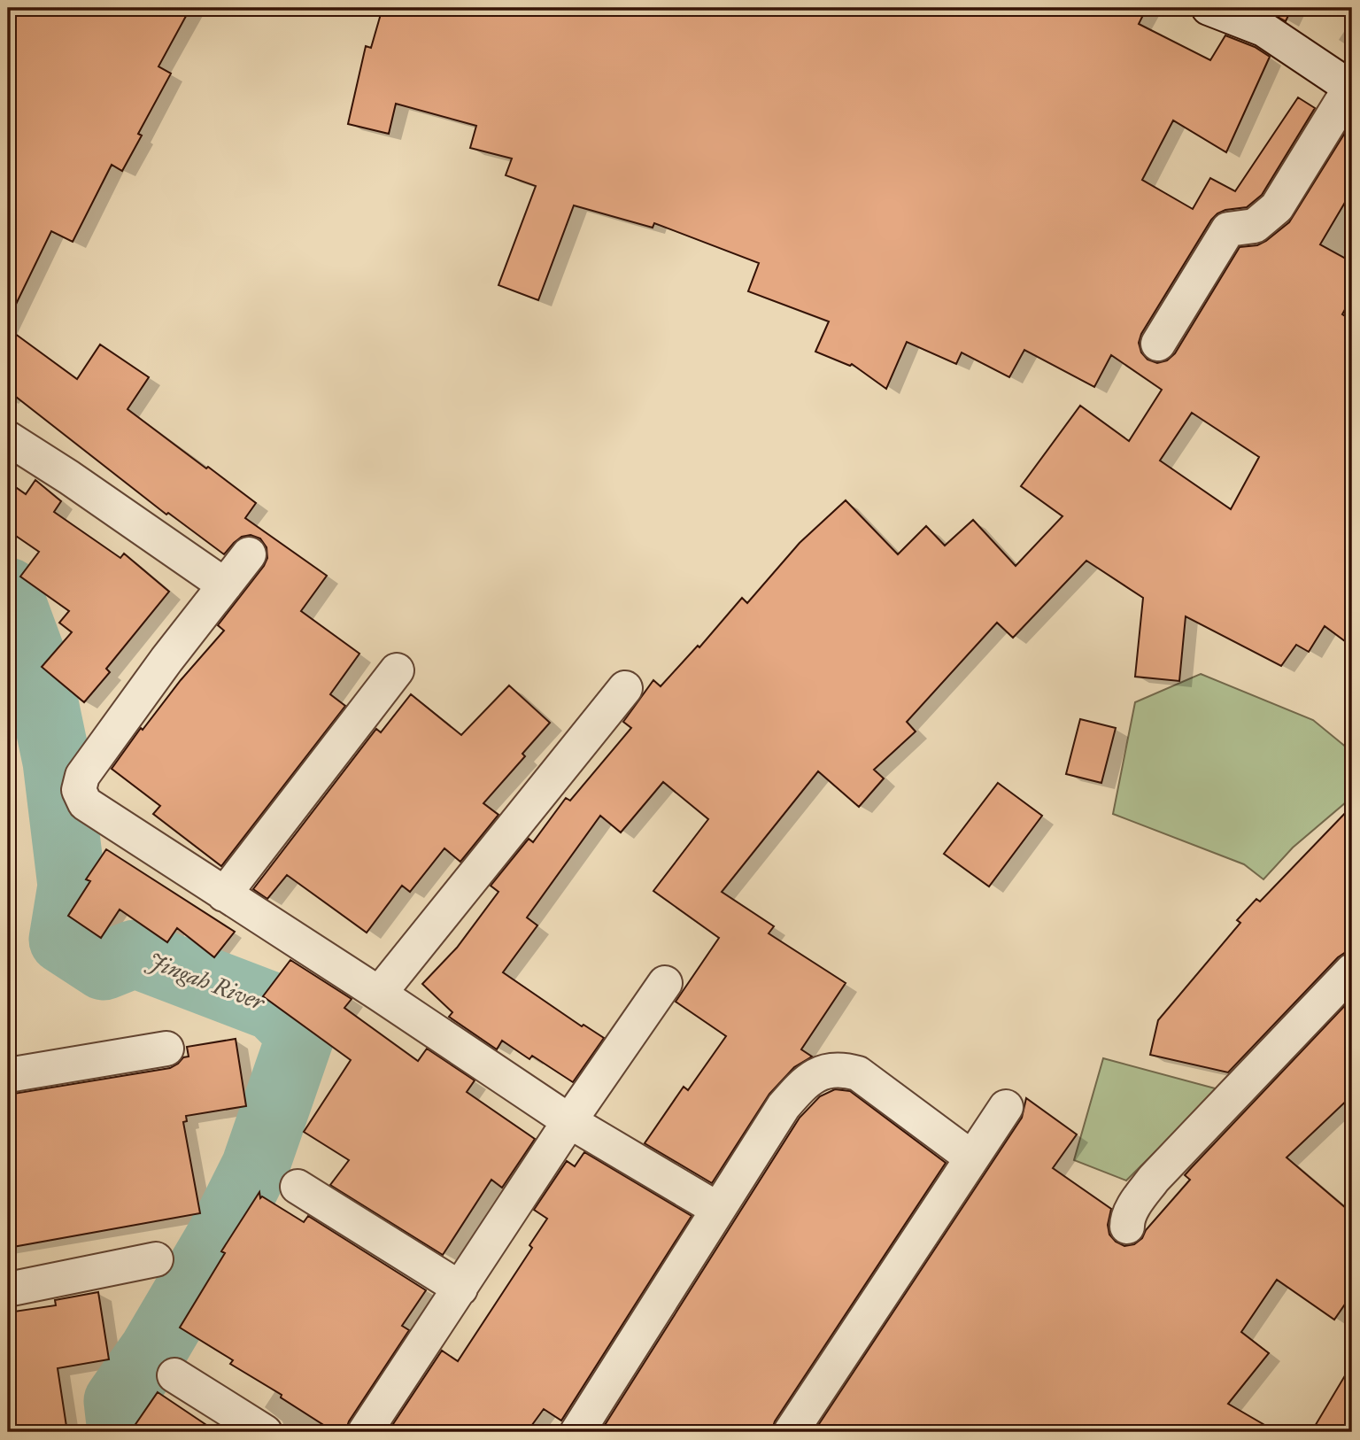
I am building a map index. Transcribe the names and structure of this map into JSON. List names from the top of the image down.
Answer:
{
  "water": ["Jingah River"]
}
